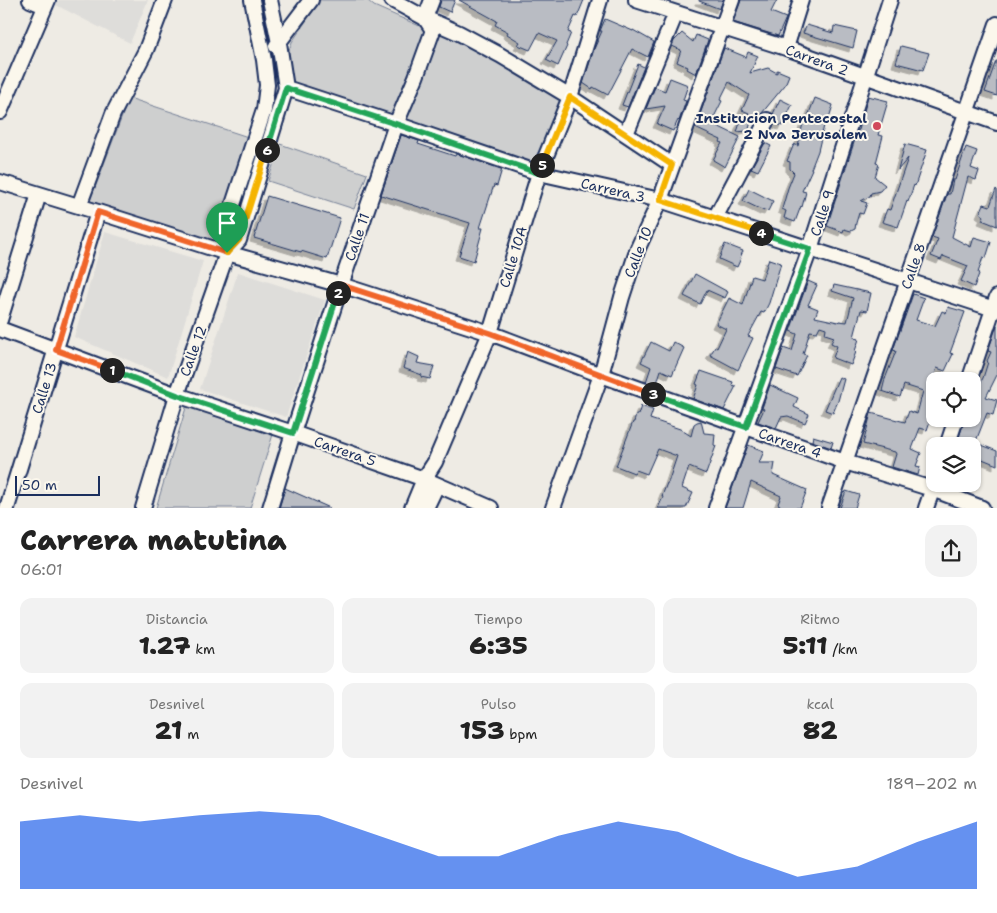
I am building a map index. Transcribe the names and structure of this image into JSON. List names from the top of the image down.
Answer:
{
  "streets": {
    "street": [
      "Carrera 2",
      "Carrera 3",
      "Calle 9",
      "Calle 11",
      "Calle 10",
      "Calle 10A",
      "Calle 8",
      "Calle 12",
      "Calle 13",
      "Carrera 4",
      "Carrera 5"
    ]
  },
  "crossings": [
    ["Carrera 2", "Calle 9"],
    ["Carrera 2", "Calle 10"],
    ["Carrera 2", "Calle 8"],
    ["Carrera 3", "Calle 9"],
    ["Carrera 3", "Calle 11"],
    ["Carrera 3", "Calle 10"],
    ["Carrera 3", "Calle 10A"],
    ["Carrera 3", "Calle 8"],
    ["Carrera 3", "Calle 12"],
    ["Calle 9", "Carrera 4"],
    ["Calle 11", "Carrera 4"],
    ["Calle 11", "Carrera 5"],
    ["Calle 10", "Carrera 4"],
    ["Calle 10A", "Carrera 4"],
    ["Calle 10A", "Carrera 5"],
    ["Calle 8", "Carrera 4"],
    ["Calle 12", "Carrera 4"],
    ["Calle 12", "Carrera 5"],
    ["Calle 13", "Carrera 4"],
    ["Calle 13", "Carrera 5"]
  ],
  "places": ["Institucion Pentecostal 2 Nva Jerusalem"],
  "scale_bar": "50 m",
  "page": {
    "pins": [
      "6",
      "5",
      "4",
      "2",
      "1",
      "3"
    ],
    "scale": "50 m",
    "heading": ["Carrera matutina", "06:01"],
    "stats": [
      ["Distancia", "1.27 km"],
      ["Tiempo", "6:35"],
      ["Ritmo", "5:11 /km"],
      ["Desnivel", "21 m"],
      ["Pulso", "153 bpm"],
      ["kcal", "82"]
    ],
    "chart": ["Desnivel", "189–202 m"]
  }
}
